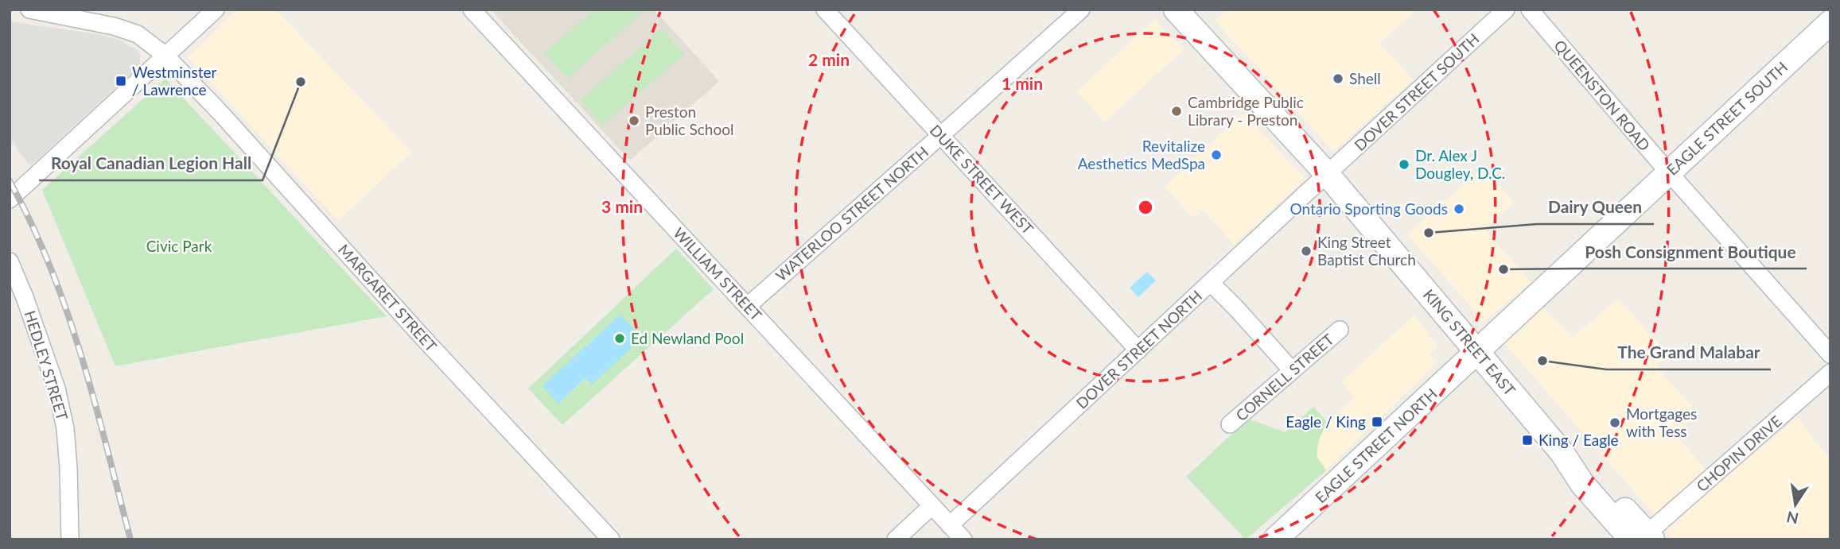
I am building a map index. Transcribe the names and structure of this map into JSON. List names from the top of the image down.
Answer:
{
  "streets": {
    "main road": ["EAGLE STREET SOUTH", "KING STREET EAST", "EAGLE STREET NORTH"],
    "street": [
      "DOVER STREET SOUTH",
      "QUEENSTON ROAD",
      "DUKE STREET WEST",
      "WATERLOO STREET NORTH",
      "WILLIAM STREET",
      "MARGARET STREET",
      "DOVER STREET NORTH",
      "HEDLEY STREET",
      "CORNELL STREET",
      "CHOPIN DRIVE"
    ]
  },
  "crossings": [
    ["DOVER STREET SOUTH", "KING STREET EAST"],
    ["DOVER STREET SOUTH", "DOVER STREET NORTH"],
    ["QUEENSTON ROAD", "EAGLE STREET SOUTH"],
    ["EAGLE STREET SOUTH", "KING STREET EAST"],
    ["EAGLE STREET SOUTH", "EAGLE STREET NORTH"],
    ["DUKE STREET WEST", "WATERLOO STREET NORTH"],
    ["DUKE STREET WEST", "DOVER STREET NORTH"],
    ["WATERLOO STREET NORTH", "WILLIAM STREET"],
    ["WILLIAM STREET", "DOVER STREET NORTH"],
    ["KING STREET EAST", "DOVER STREET NORTH"],
    ["KING STREET EAST", "EAGLE STREET NORTH"],
    ["KING STREET EAST", "CHOPIN DRIVE"]
  ],
  "parks": ["Civic Park"],
  "places": {
    "other": [
      "Shell",
      "Royal Canadian Legion Hall",
      "Cambridge Public Library - Preston",
      "Preston Public School",
      "Revitalize Aesthetics MedSpa",
      "Dr. Alex J Dougley, D.C.",
      "Ontario Sporting Goods",
      "Dairy Queen",
      "King Street Baptist Church",
      "Posh Consignment Boutique",
      "Ed Newland Pool",
      "The Grand Malabar",
      "Mortgages with Tess"
    ],
    "transit": ["Westminster / Lawrence", "Eagle / King", "King / Eagle"]
  },
  "north": "bottom",
  "rings": ["2 min", "1 min", "3 min"]
}
